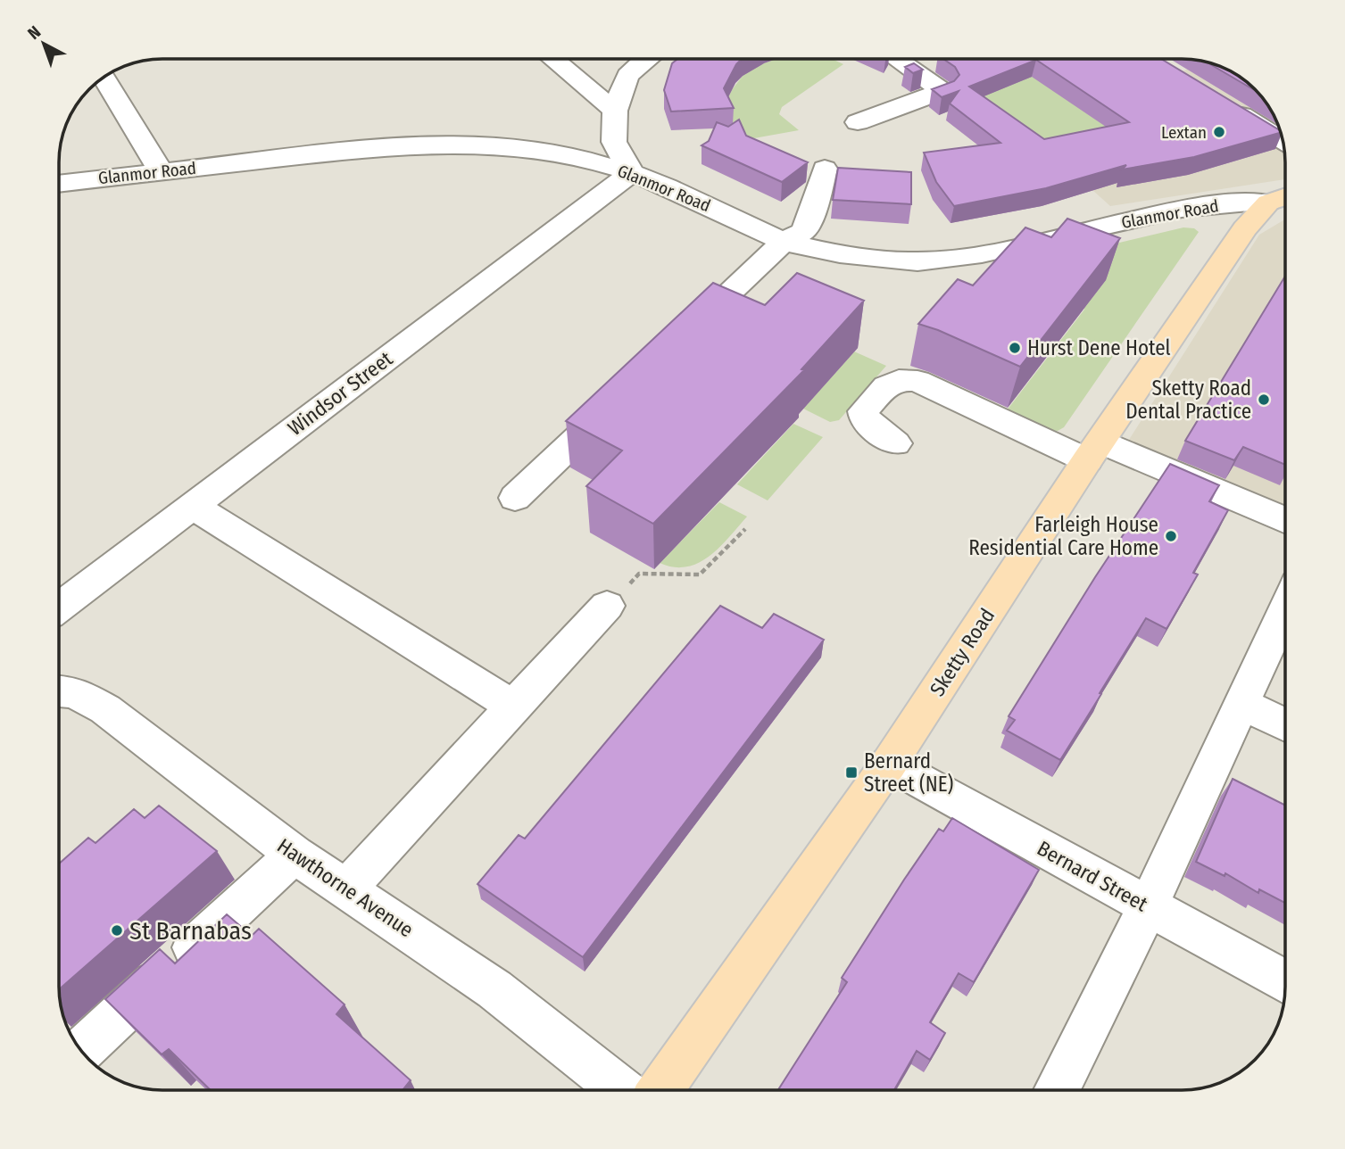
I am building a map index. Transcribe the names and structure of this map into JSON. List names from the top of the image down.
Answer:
{
  "streets": {
    "main road": ["Sketty Road"],
    "street": [
      "Glanmor Road",
      "Windsor Street",
      "Bernard Street",
      "Hawthorne Avenue"
    ]
  },
  "crossings": [
    ["Glanmor Road", "Windsor Street"],
    ["Glanmor Road", "Sketty Road"],
    ["Sketty Road", "Bernard Street"]
  ],
  "places": {
    "other": [
      "Lextan",
      "Hurst Dene Hotel",
      "Sketty Road Dental Practice",
      "Farleigh House Residential Care Home",
      "St Barnabas"
    ],
    "transit": ["Bernard Street (NE)"]
  },
  "north": "top left"
}
